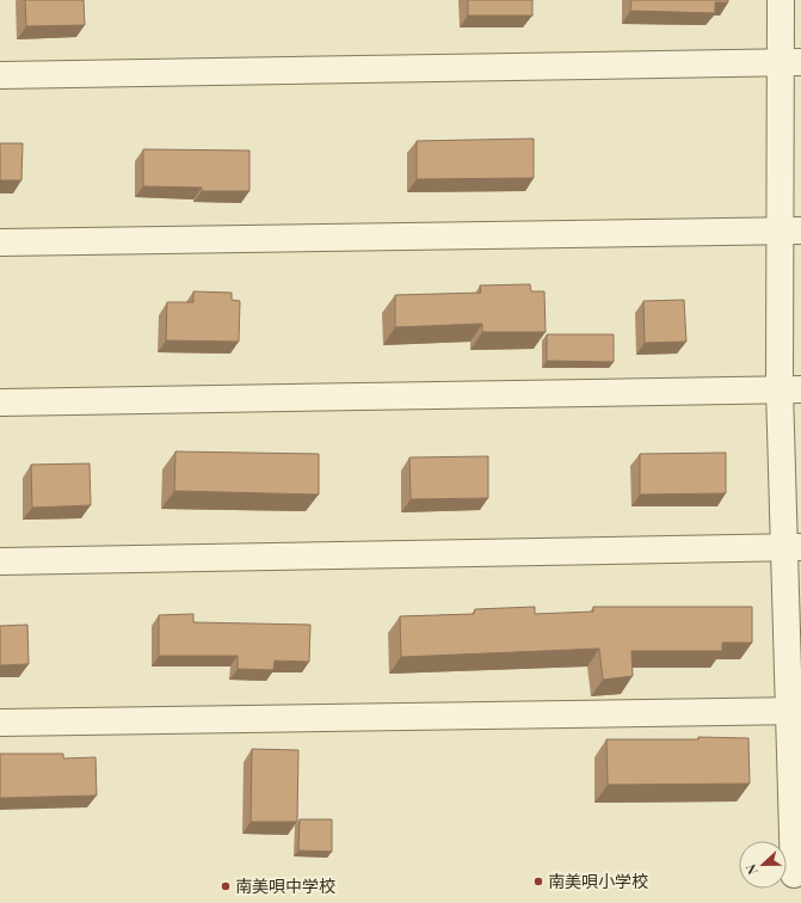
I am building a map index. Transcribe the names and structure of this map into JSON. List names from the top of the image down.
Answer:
{
  "places": ["南美唄小学校", "南美唄中学校"],
  "north": "left"
}
